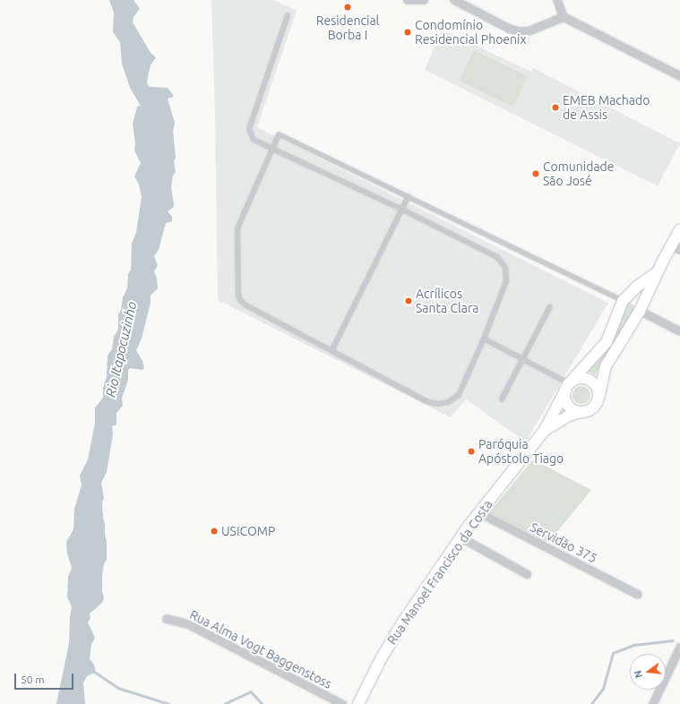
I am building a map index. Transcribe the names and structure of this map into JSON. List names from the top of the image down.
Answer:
{
  "streets": {
    "main road": ["Rua Manoel Francisco da Costa"],
    "street": ["Servidão 375", "Rua Alma Vogt Baggenstoss"]
  },
  "crossings": [
    ["Servidão 375", "Rua Manoel Francisco da Costa"]
  ],
  "water": ["Rio Itapocuzinho"],
  "places": [
    "Residencial Borba I",
    "Condomínio Residencial Phoenix",
    "EMEB Machado de Assis",
    "Comunidade São José",
    "Acrílicos Santa Clara",
    "Paróquia Apóstolo Tiago",
    "USICOMP"
  ],
  "scale_bar": "50 m",
  "north": "left"
}
